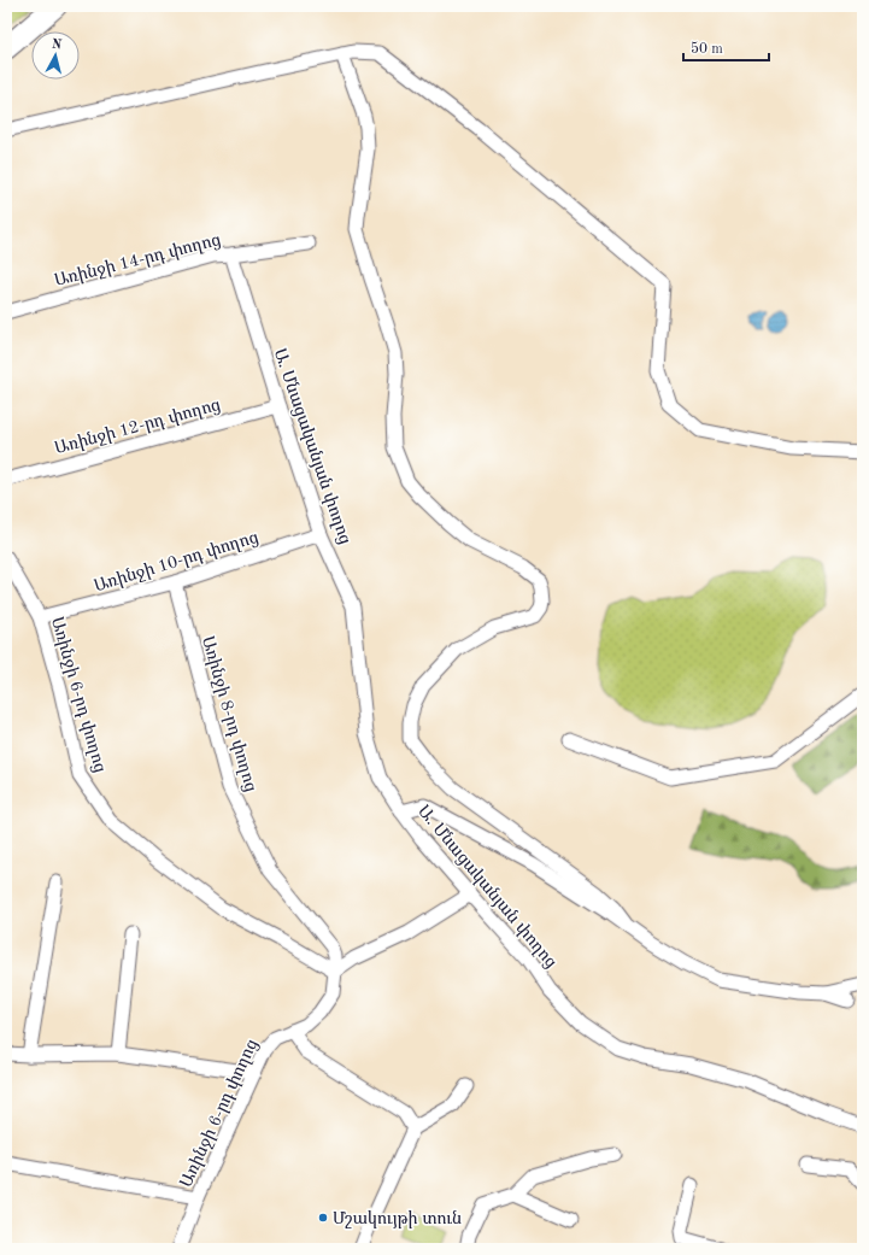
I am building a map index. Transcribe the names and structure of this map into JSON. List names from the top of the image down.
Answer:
{
  "streets": {
    "street": [
      "Առինջի 14-րդ փողոց",
      "Առինջի 12-րդ փողոց",
      "Ա. Մնացականյան փողոց",
      "Առինջի 10-րդ փողոց",
      "Առինջի 6-րդ փողոց",
      "Առինջի 8-րդ փողոց"
    ]
  },
  "crossings": [
    ["Առինջի 14-րդ փողոց", "Ա. Մնացականյան փողոց"],
    ["Առինջի 12-րդ փողոց", "Ա. Մնացականյան փողոց"],
    ["Ա. Մնացականյան փողոց", "Առինջի 10-րդ փողոց"],
    ["Առինջի 10-րդ փողոց", "Առինջի 6-րդ փողոց"],
    ["Առինջի 10-րդ փողոց", "Առինջի 8-րդ փողոց"],
    ["Առինջի 6-րդ փողոց", "Առինջի 8-րդ փողոց"]
  ],
  "places": ["Մշակույթի տուն"],
  "scale_bar": "50 m",
  "north": "top"
}
